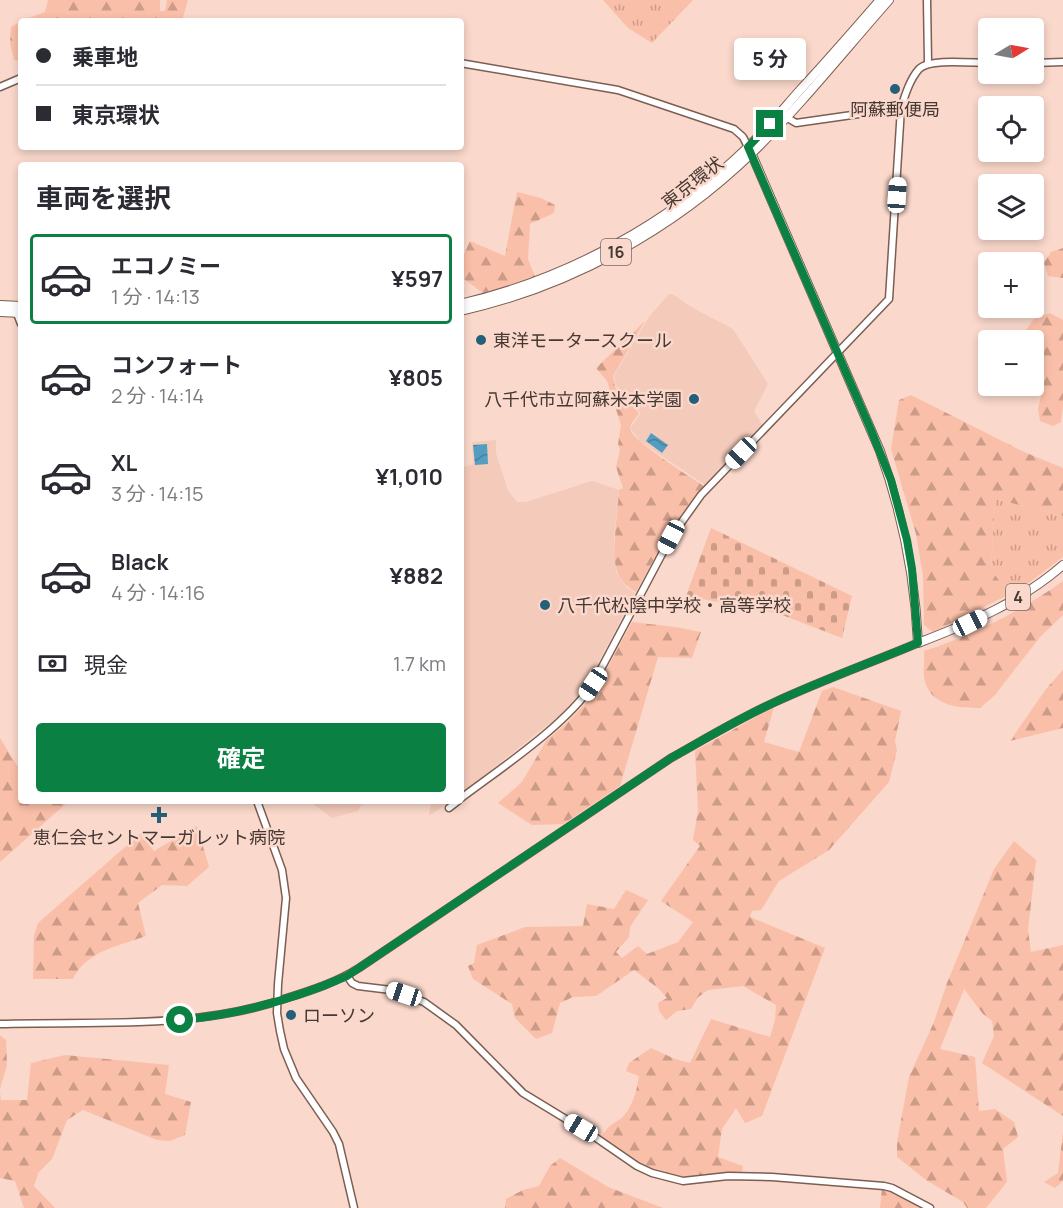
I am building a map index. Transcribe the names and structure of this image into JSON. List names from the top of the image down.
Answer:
{
  "streets": {
    "main road": ["東京環状", "16", "4"]
  },
  "places": {
    "other": [
      "阿蘇郵便局",
      "東洋モータースクール",
      "八千代市立阿蘇米本学園",
      "八千代松陰中学校・高等学校",
      "ローソン"
    ],
    "health": ["恵仁会セントマーガレット病院"]
  },
  "north": "right",
  "page": {
    "map_buttons": ["+", "−"],
    "banner": ["乗車地", "東京環状"],
    "bubble": "5 分",
    "heading": "車両を選択",
    "list": [
      {
        "name": "エコノミー",
        "note": "1 分 · 14:13",
        "value": "¥597"
      },
      {
        "name": "コンフォート",
        "note": "2 分 · 14:14",
        "value": "¥805"
      },
      {
        "name": "XL",
        "note": "3 分 · 14:15",
        "value": "¥1,010"
      },
      {
        "name": "Black",
        "note": "4 分 · 14:16",
        "value": "¥882"
      }
    ],
    "pay": ["現金", "1.7 km"],
    "buttons": "確定"
  }
}
